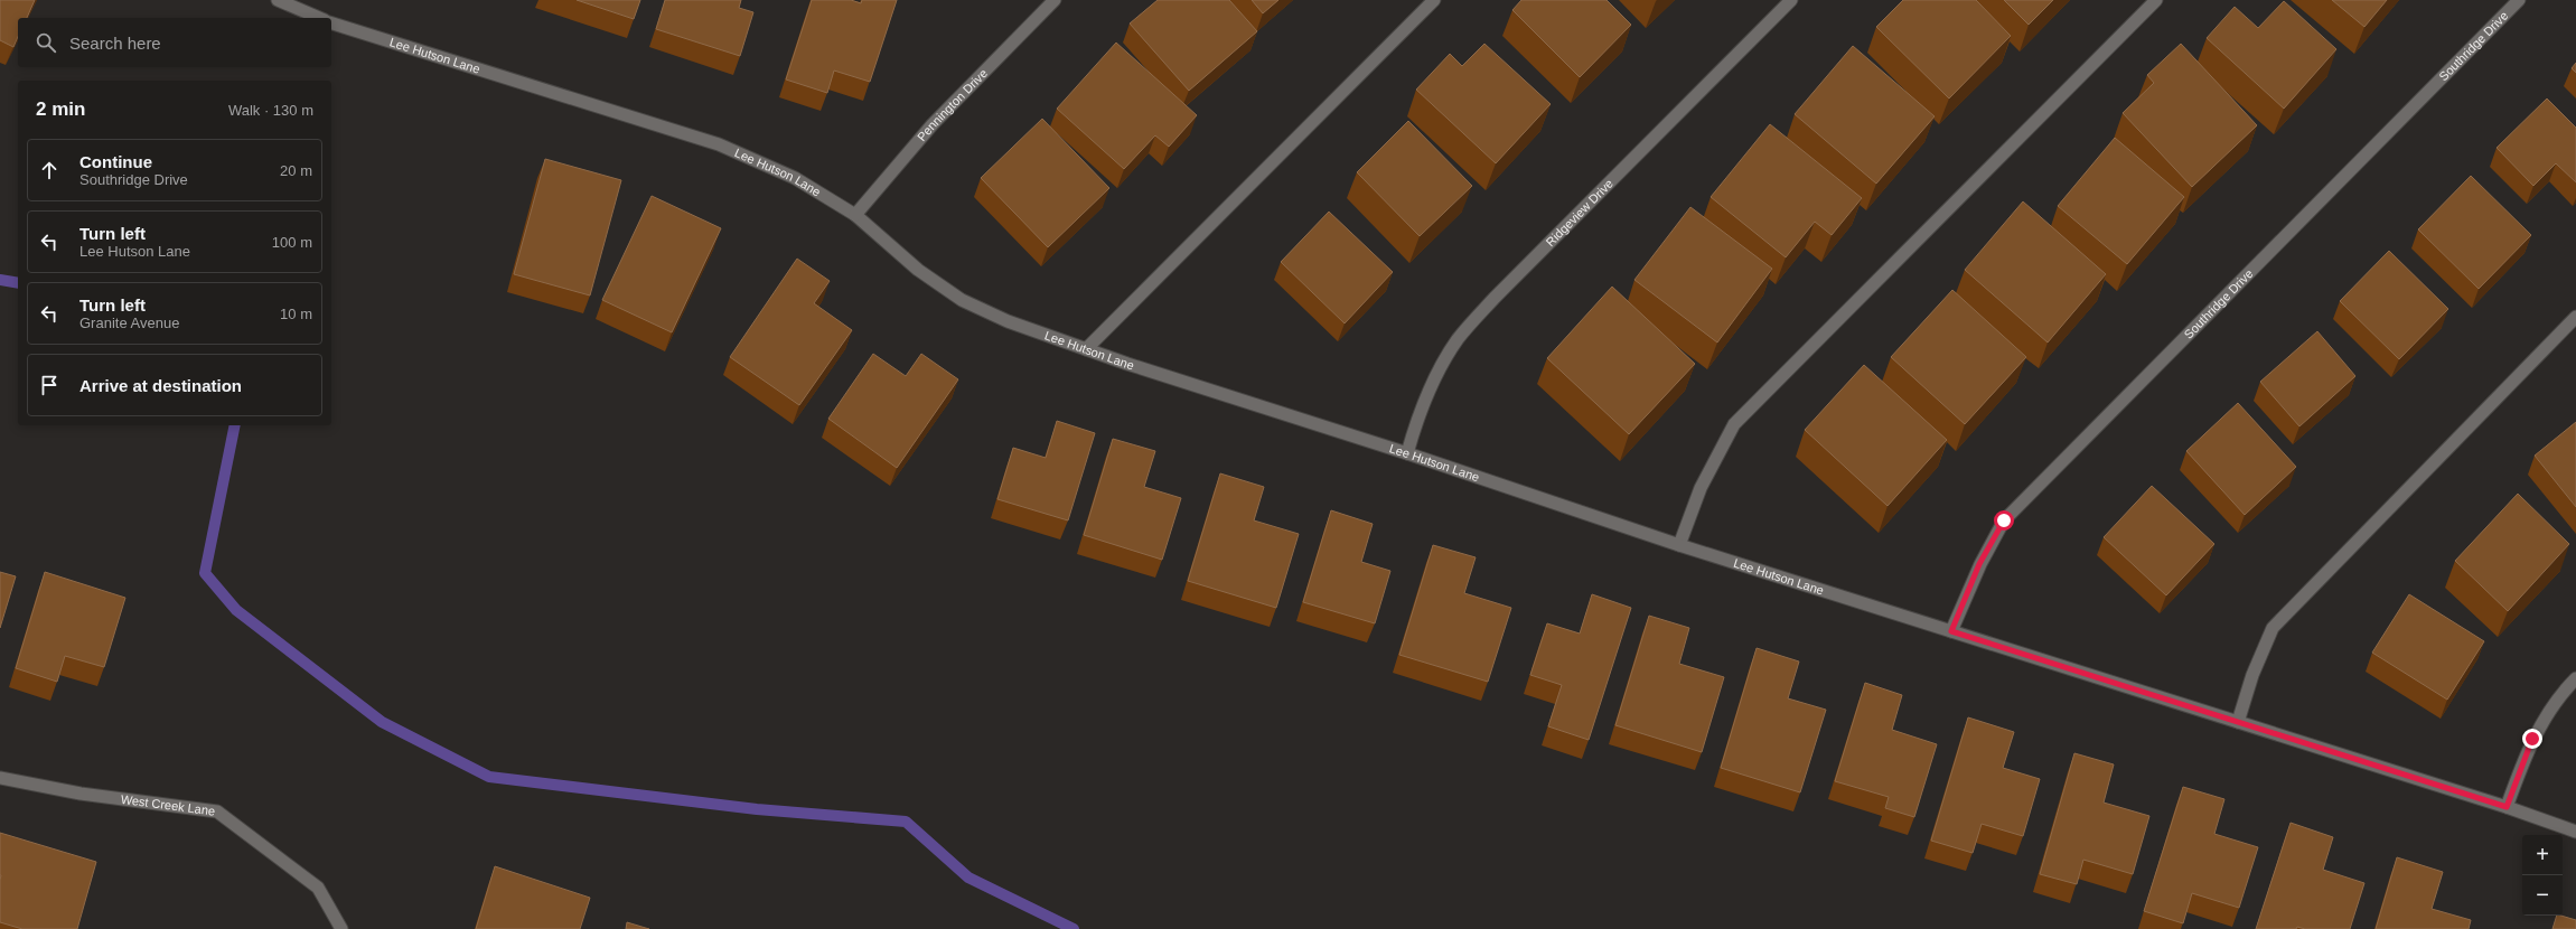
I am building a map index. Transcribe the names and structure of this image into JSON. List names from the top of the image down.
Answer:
{
  "streets": {
    "street": [
      "Southridge Drive",
      "Lee Hutson Lane",
      "Pennington Drive",
      "Ridgeview Drive",
      "West Creek Lane"
    ]
  },
  "crossings": [
    ["Southridge Drive", "Lee Hutson Lane"],
    ["Lee Hutson Lane", "Pennington Drive"],
    ["Lee Hutson Lane", "Ridgeview Drive"]
  ],
  "page": {
    "search": "Search here",
    "heading": ["2 min", "Walk · 130 m"],
    "list": [
      ["Continue", "Southridge Drive", "20 m"],
      ["Turn left", "Lee Hutson Lane", "100 m"],
      ["Turn left", "Granite Avenue", "10 m"],
      "Arrive at destination"
    ],
    "map_buttons": ["+", "−"]
  }
}
